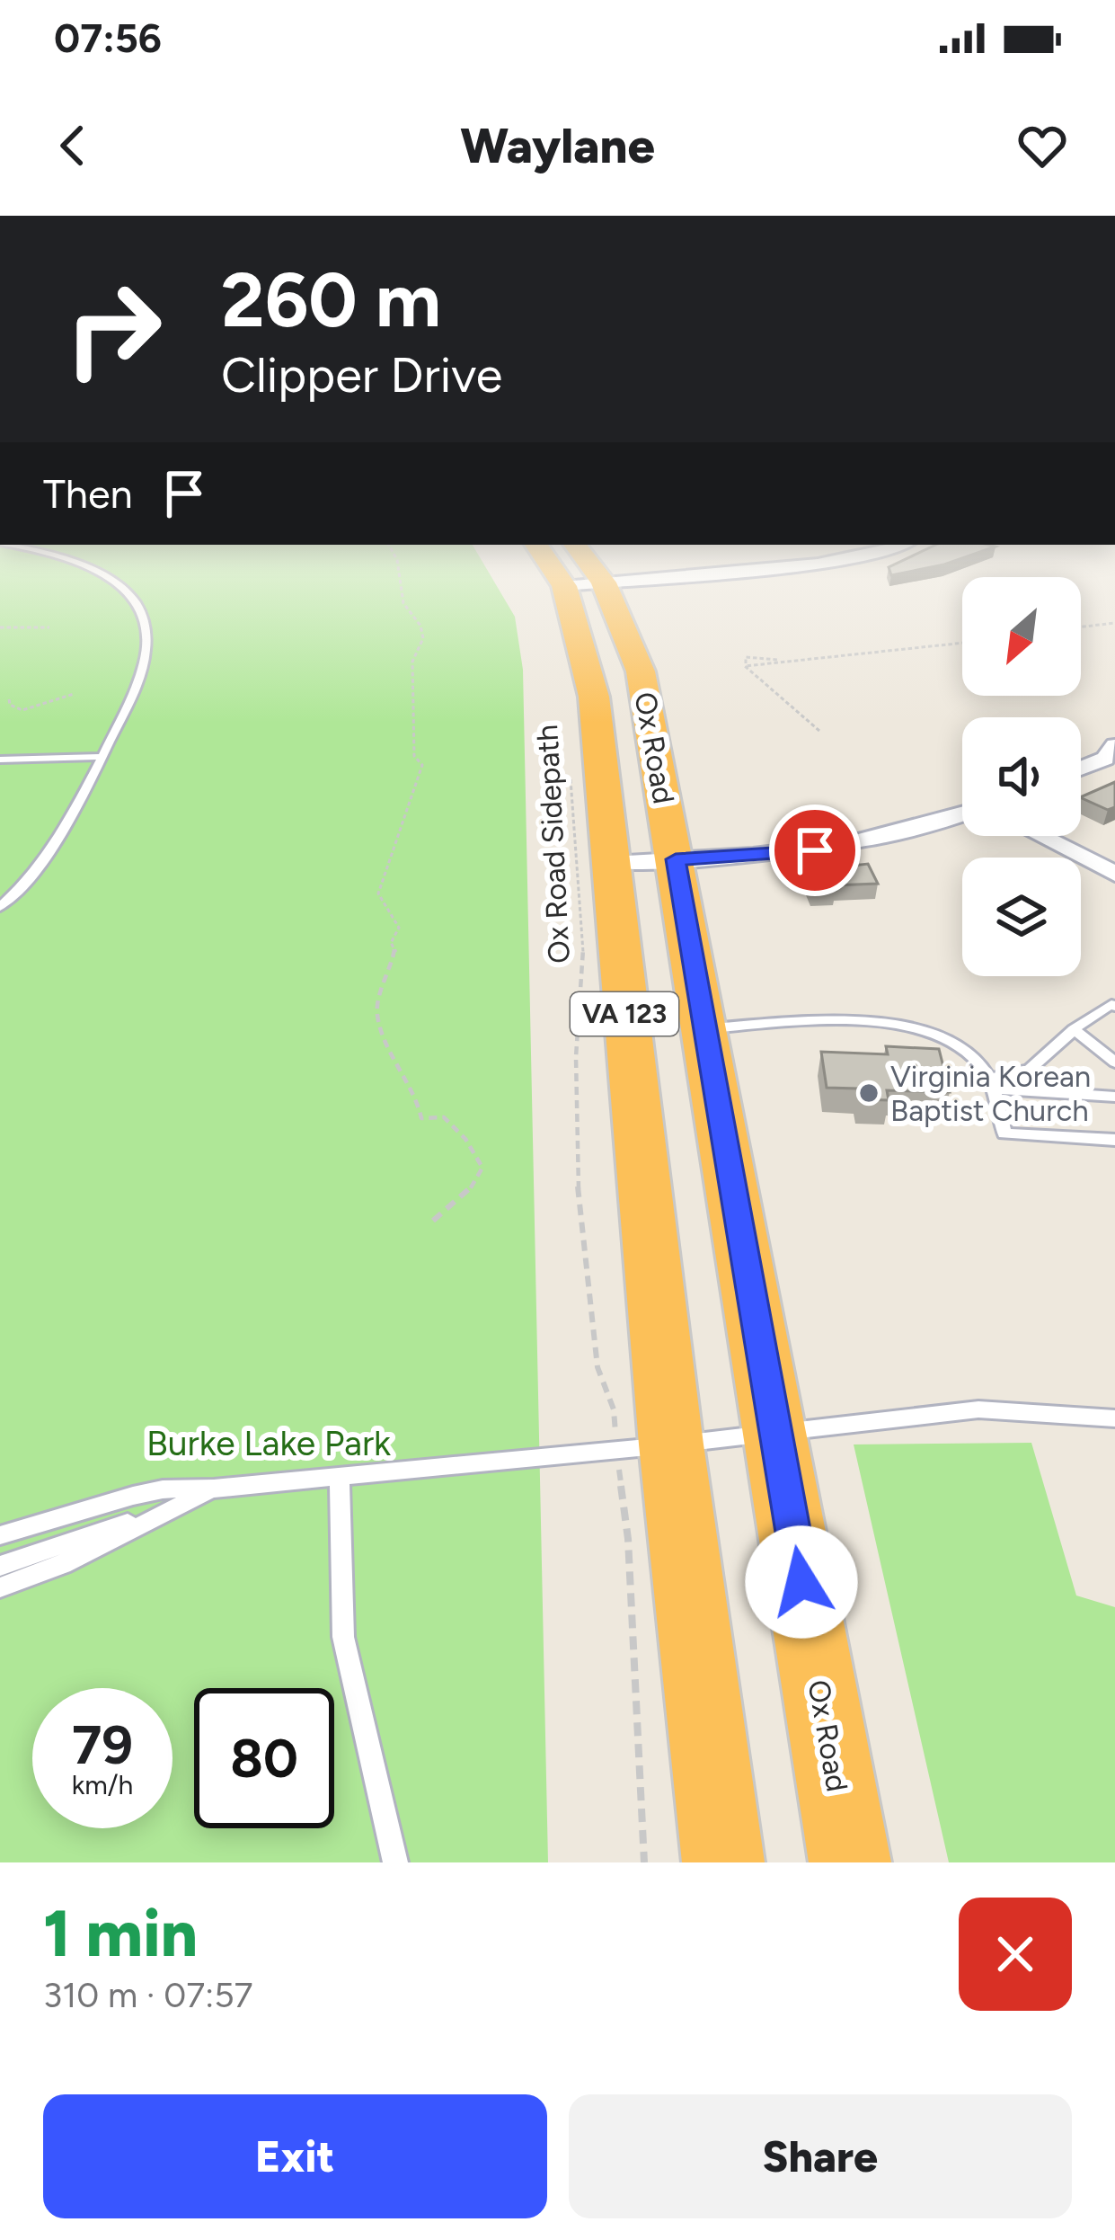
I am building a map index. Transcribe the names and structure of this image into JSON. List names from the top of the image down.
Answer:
{
  "streets": {
    "highway": ["Ox Road", "VA 123"],
    "path": ["Ox Road Sidepath"]
  },
  "crossings": [
    ["Ox Road", "Ox Road Sidepath"]
  ],
  "parks": ["Burke Lake Park"],
  "places": ["Virginia Korean Baptist Church"],
  "north": "bottom left",
  "page": {
    "status": "07:56",
    "header": "Waylane",
    "turn": ["260 m", "Clipper Drive"],
    "then": "Then",
    "speed": "79 km/h",
    "limit": "80",
    "heading": ["1 min", "310 m · 07:57"],
    "buttons": ["Exit", "Share"]
  }
}
